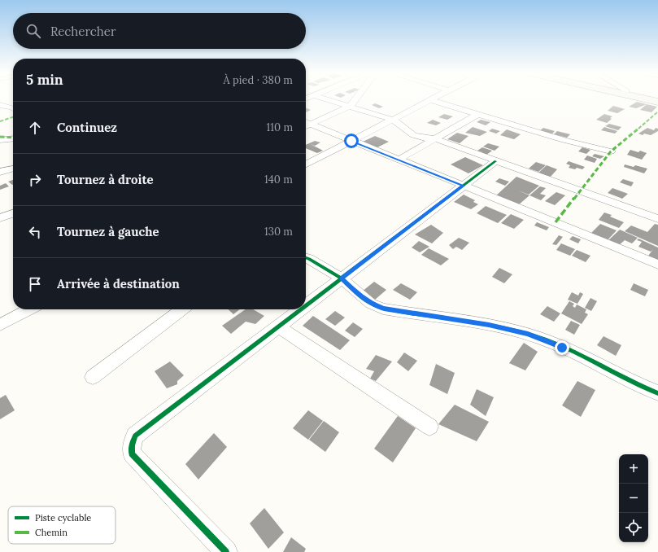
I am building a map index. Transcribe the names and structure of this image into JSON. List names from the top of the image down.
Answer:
{
  "legend": ["Piste cyclable", "Chemin"],
  "page": {
    "search": "Rechercher",
    "heading": ["5 min", "À pied · 380 m"],
    "list": [
      ["Continuez", "110 m"],
      ["Tournez à droite", "140 m"],
      ["Tournez à gauche", "130 m"],
      "Arrivée à destination"
    ],
    "map_buttons": ["+", "−"]
  }
}
